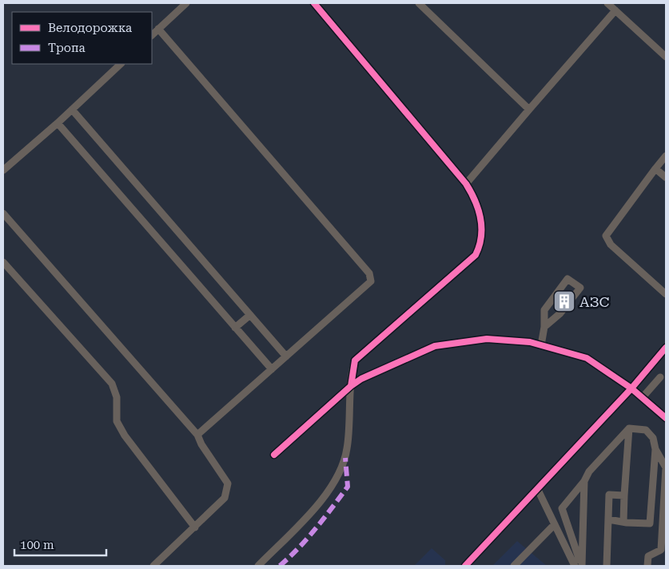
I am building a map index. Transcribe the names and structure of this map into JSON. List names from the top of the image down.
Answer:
{
  "places": {
    "building": ["АЗС"]
  },
  "legend": ["Велодорожка", "Тропа"],
  "scale_bar": "100 m"
}
